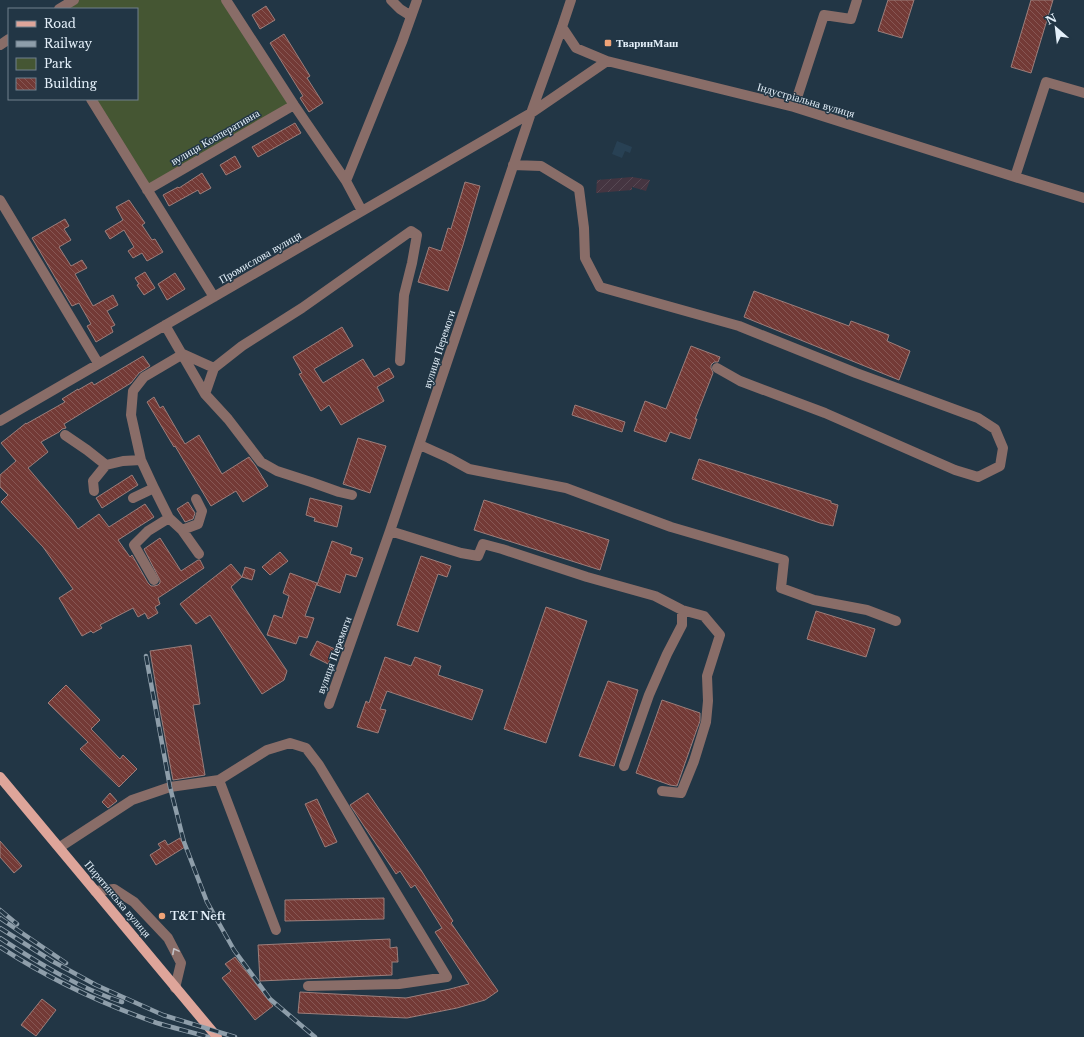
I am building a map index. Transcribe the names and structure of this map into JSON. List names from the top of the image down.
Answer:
{
  "streets": {
    "main road": ["Пирятинська вулиця"],
    "street": [
      "Індустріальна вулиця",
      "вулиця Кооперативна",
      "Промислова вулиця",
      "вулиця Перемоги"
    ]
  },
  "crossings": [
    ["Індустріальна вулиця", "вулиця Перемоги"],
    ["Промислова вулиця", "вулиця Перемоги"]
  ],
  "places": {
    "transit": ["ТваринМаш"],
    "other": ["T&T Neft"]
  },
  "legend": [
    "Road",
    "Railway",
    "Park",
    "Building"
  ],
  "north": "top left"
}
